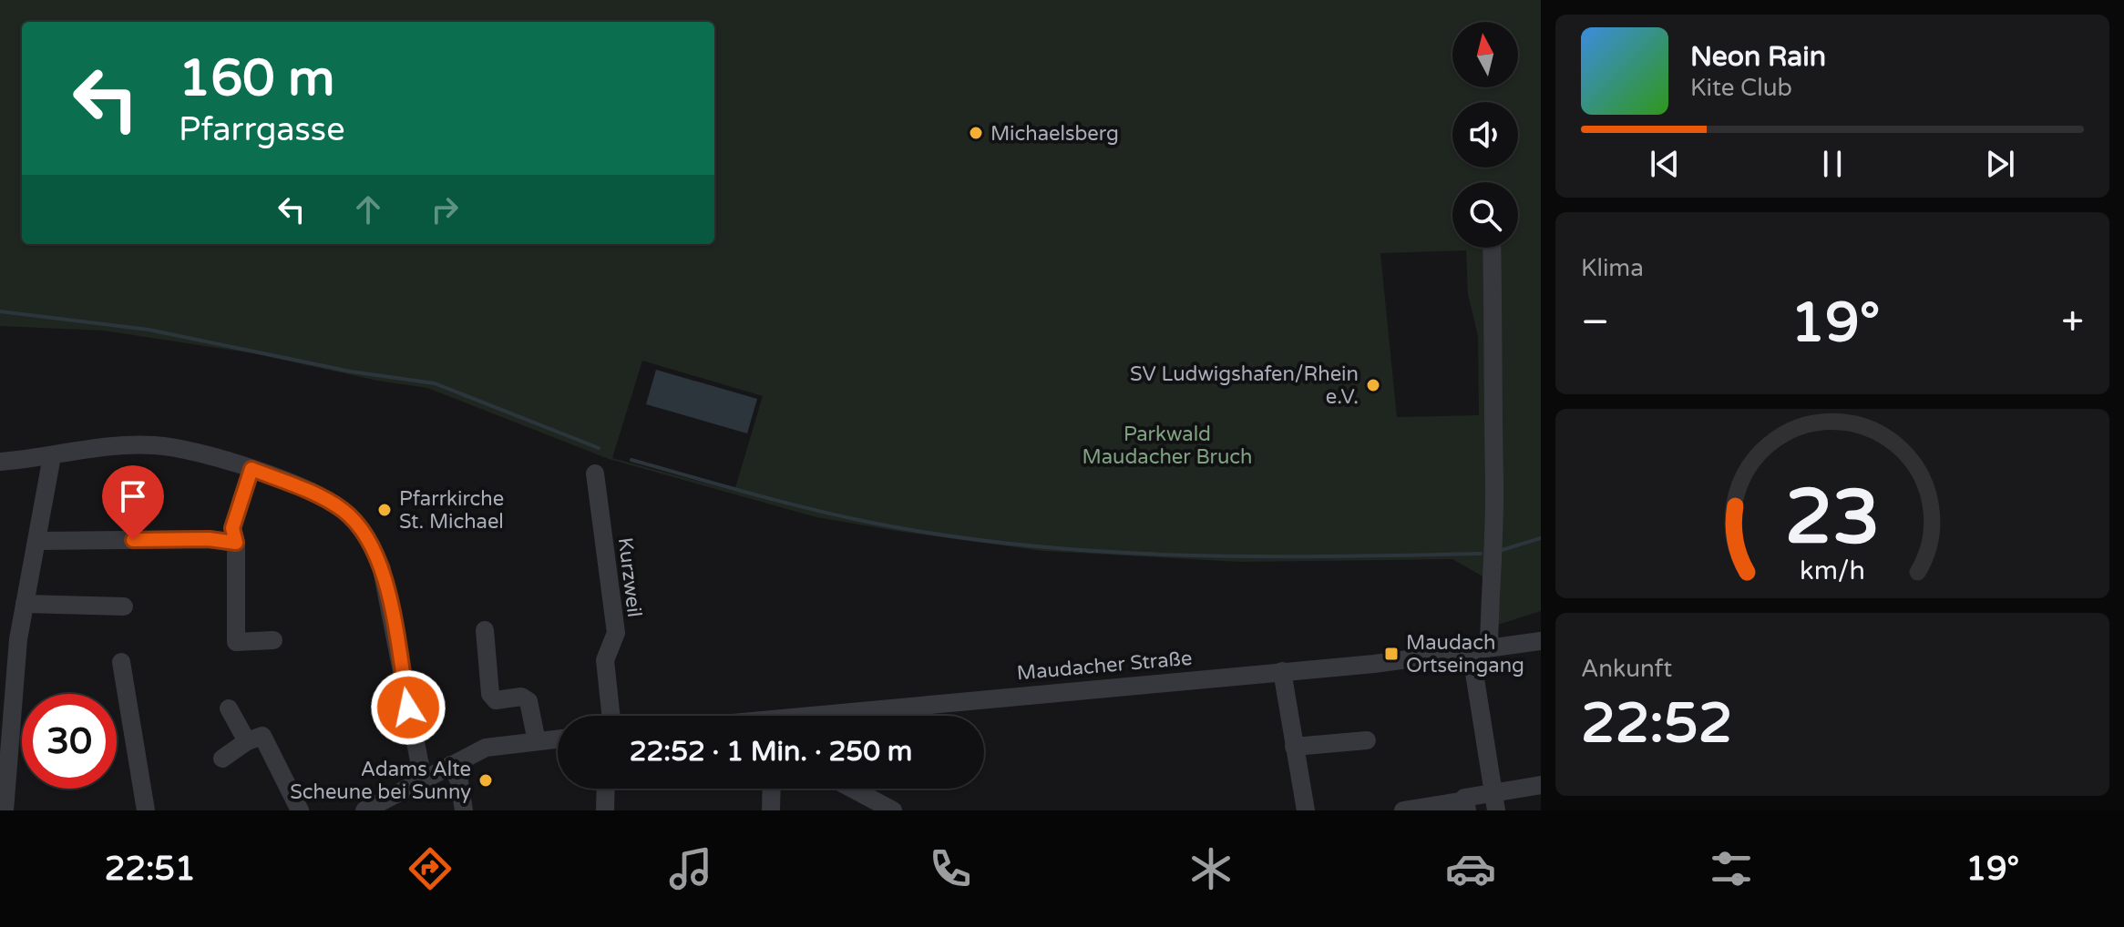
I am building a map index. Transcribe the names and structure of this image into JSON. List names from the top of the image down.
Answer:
{
  "streets": {
    "street": ["Kurzweil", "Maudacher Straße"]
  },
  "parks": ["Parkwald Maudacher Bruch"],
  "places": {
    "other": [
      "Michaelsberg",
      "SV Ludwigshafen/Rhein e.V.",
      "Pfarrkirche St. Michael",
      "Adams Alte Scheune bei Sunny"
    ],
    "transit": ["Maudach Ortseingang"]
  },
  "north": "top",
  "page": {
    "turn": ["160 m", "Pfarrgasse"],
    "song": ["Neon Rain", "Kite Club"],
    "tile": [
      "Klima",
      ["Ankunft", "22:52"]
    ],
    "heat": ["−", "19°", "+"],
    "limit": "30",
    "trip": "22:52 · 1 Min. · 250 m",
    "tabs": ["22:51", "19°"],
    "gauge": ["23", "km/h"]
  }
}
